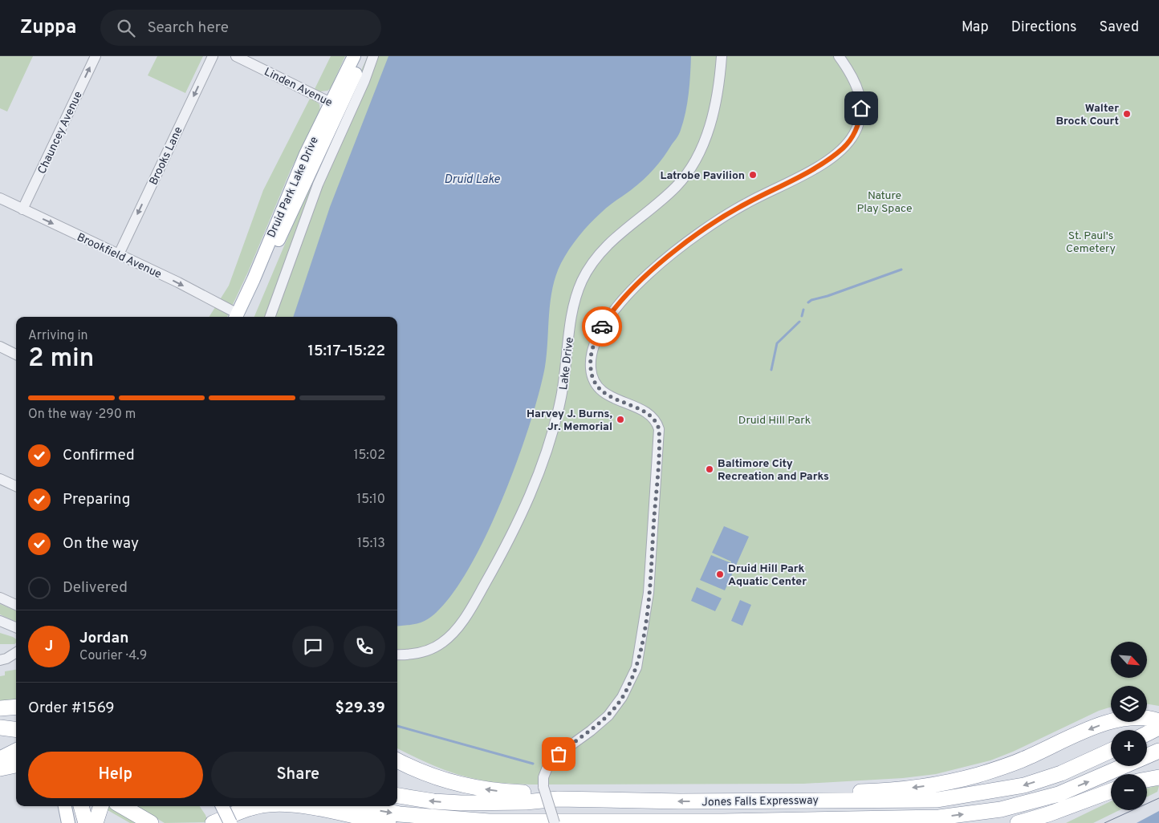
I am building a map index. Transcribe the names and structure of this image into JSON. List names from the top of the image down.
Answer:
{
  "streets": {
    "highway": ["Jones Falls Expressway"],
    "main road": ["Druid Park Lake Drive"],
    "street": [
      "Linden Avenue",
      "Chauncey Avenue",
      "Brooks Lane",
      "Brookfield Avenue",
      "Lake Drive"
    ]
  },
  "crossings": [
    ["Linden Avenue", "Druid Park Lake Drive"],
    ["Chauncey Avenue", "Brookfield Avenue"],
    ["Brooks Lane", "Brookfield Avenue"]
  ],
  "one_way": ["Chauncey Avenue", "Brooks Lane", "Brookfield Avenue"],
  "water": ["Druid Lake"],
  "parks": ["Nature Play Space", "St. Paul's Cemetery", "Druid Hill Park"],
  "places": [
    "Walter Brock Court",
    "Latrobe Pavilion",
    "Harvey J. Burns, Jr. Memorial",
    "Baltimore City Recreation and Parks",
    "Druid Hill Park Aquatic Center"
  ],
  "north": "bottom right",
  "page": {
    "header": "Zuppa",
    "search": "Search here",
    "nav": ["Map", "Directions", "Saved"],
    "heading": ["2 min", "Arriving in", "15:17–15:22"],
    "panel": [
      "Jordan",
      "Courier · 4.9",
      "Order #1569",
      "$29.39"
    ],
    "bar": "On the way · 290 m",
    "list": [
      ["Confirmed", "15:02"],
      ["Preparing", "15:10"],
      ["On the way", "15:13"],
      "Delivered"
    ],
    "round": "J",
    "map_buttons": ["+", "−"],
    "buttons": ["Help", "Share"]
  }
}
